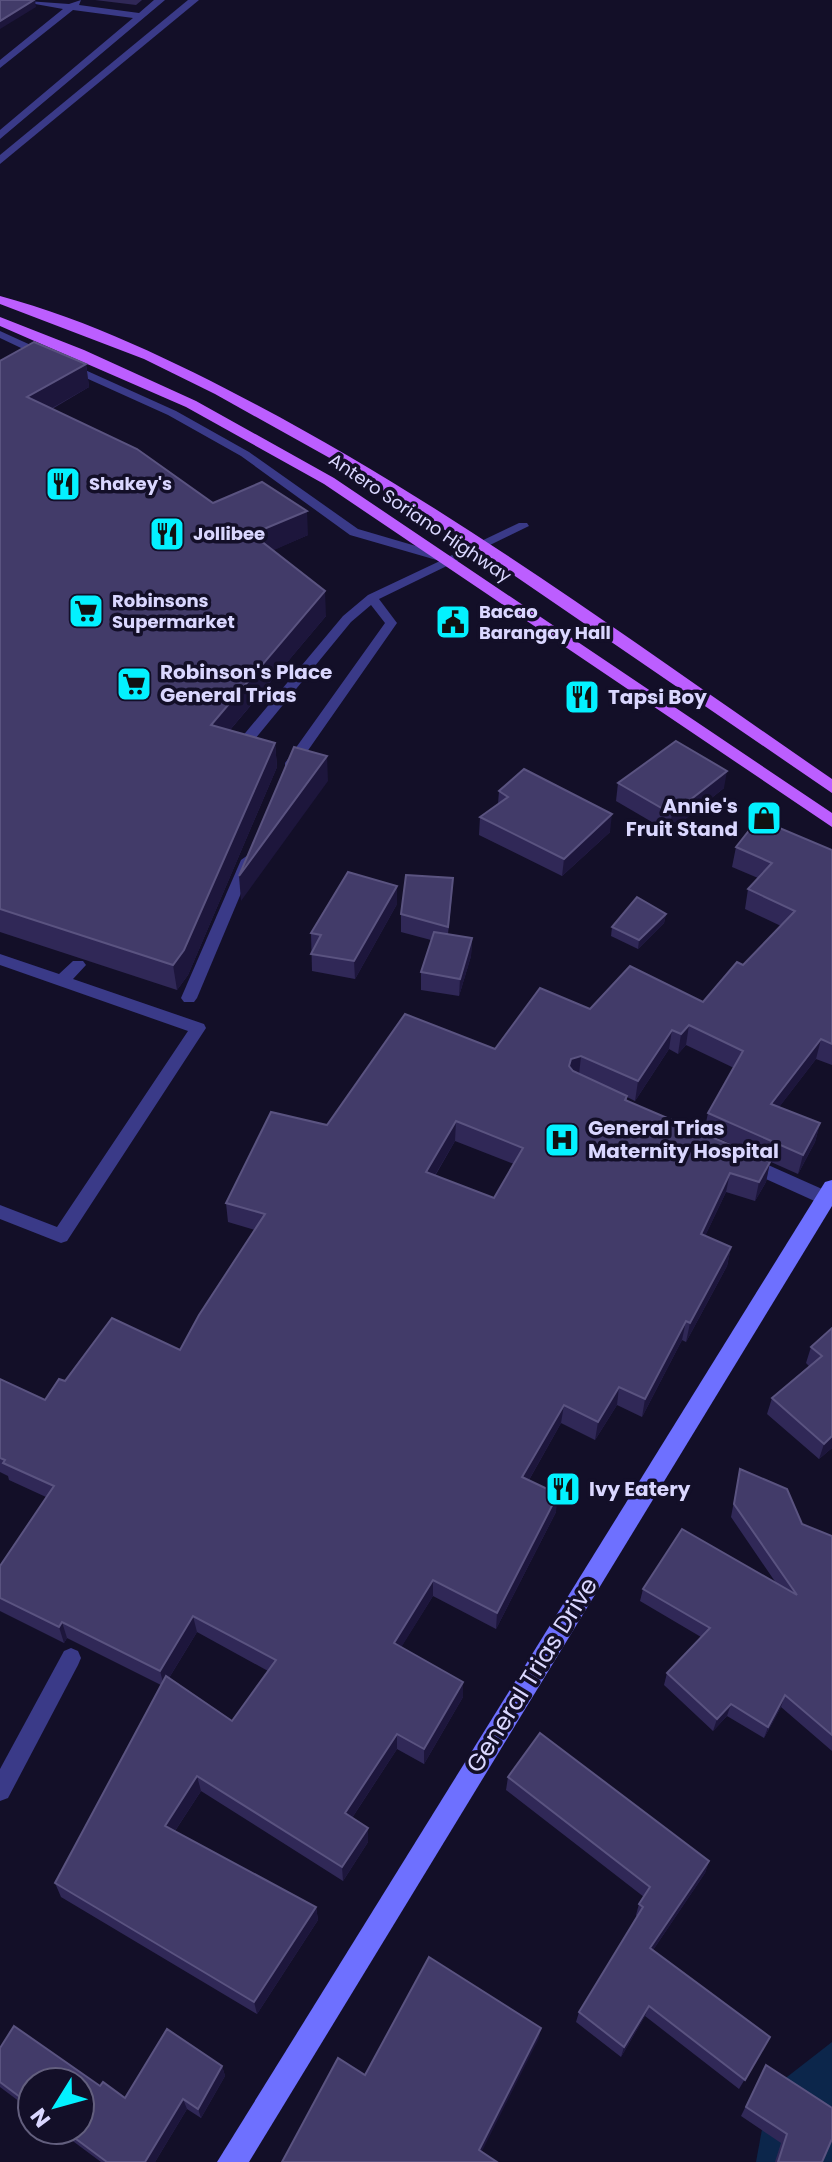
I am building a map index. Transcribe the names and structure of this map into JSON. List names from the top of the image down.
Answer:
{
  "streets": {
    "main road": ["Antero Soriano Highway", "General Trias Drive"]
  },
  "places": {
    "restaurant": [
      "Shakey's",
      "Jollibee",
      "Tapsi Boy",
      "Ivy Eatery"
    ],
    "supermarket": ["Robinsons Supermarket", "Robinson's Place General Trias"],
    "public building": ["Bacao Barangay Hall"],
    "shop": ["Annie's Fruit Stand"],
    "hospital": ["General Trias Maternity Hospital"]
  },
  "north": "bottom left"
}
